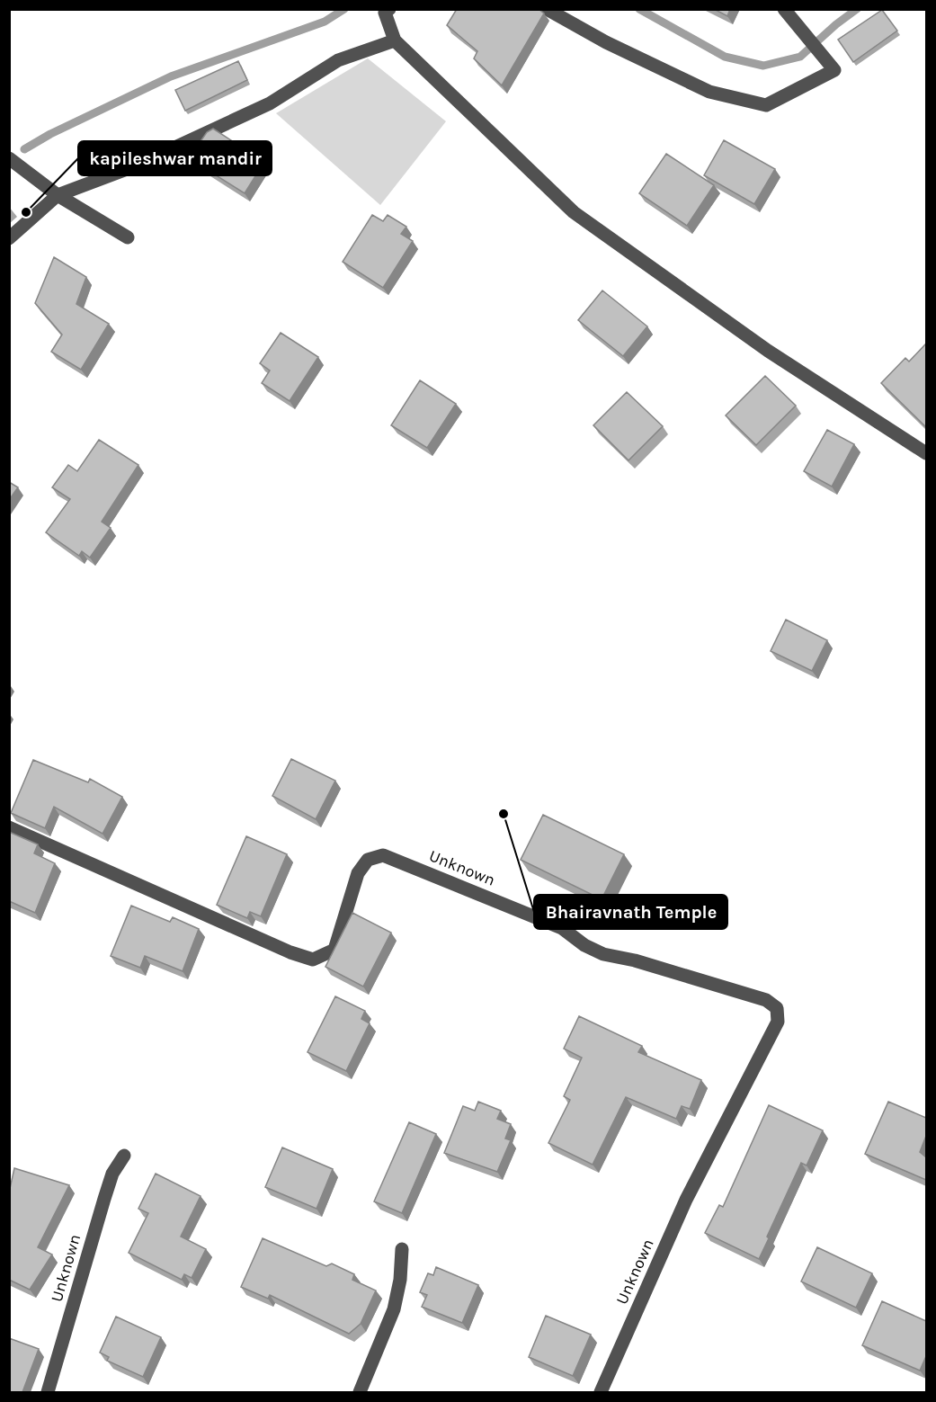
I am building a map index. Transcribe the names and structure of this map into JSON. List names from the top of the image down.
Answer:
{
  "streets": {
    "street": ["Unknown"]
  },
  "places": ["kapileshwar mandir", "Bhairavnath Temple"]
}
